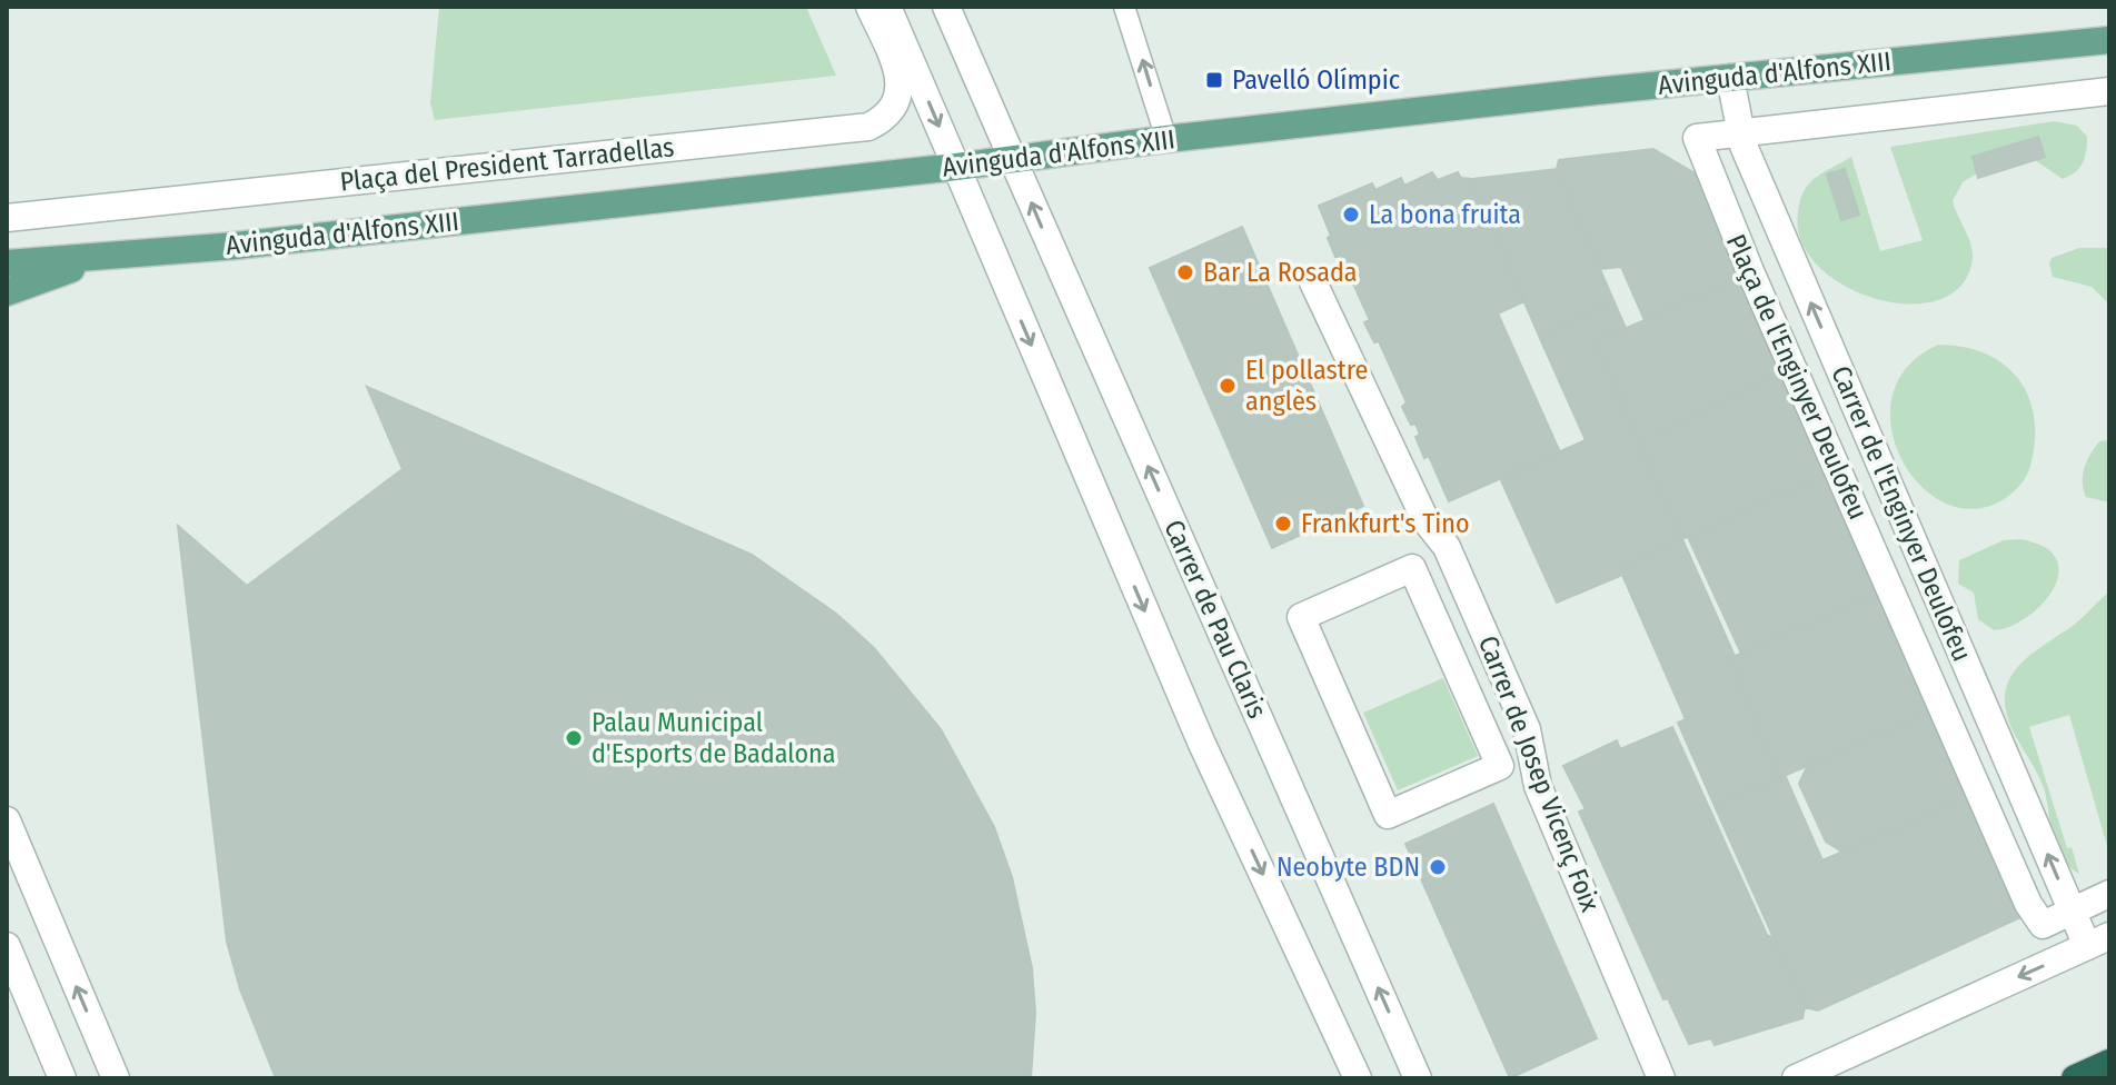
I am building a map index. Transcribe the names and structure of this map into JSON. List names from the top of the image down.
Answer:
{
  "streets": {
    "main road": ["Avinguda d'Alfons XIII"],
    "street": [
      "Plaça del President Tarradellas",
      "Plaça de l'Enginyer Deulofeu",
      "Carrer de l'Enginyer Deulofeu",
      "Carrer de Pau Claris",
      "Carrer de Josep Vicenç Foix"
    ]
  },
  "crossings": [
    ["Avinguda d'Alfons XIII", "Carrer de l'Enginyer Deulofeu"],
    ["Avinguda d'Alfons XIII", "Carrer de Pau Claris"],
    ["Plaça de l'Enginyer Deulofeu", "Carrer de l'Enginyer Deulofeu"]
  ],
  "one_way": ["Carrer de l'Enginyer Deulofeu"],
  "places": {
    "transit": ["Pavelló Olímpic"],
    "other": [
      "La bona fruita",
      "Bar La Rosada",
      "El pollastre anglès",
      "Frankfurt's Tino",
      "Palau Municipal d'Esports de Badalona",
      "Neobyte BDN"
    ]
  }
}
